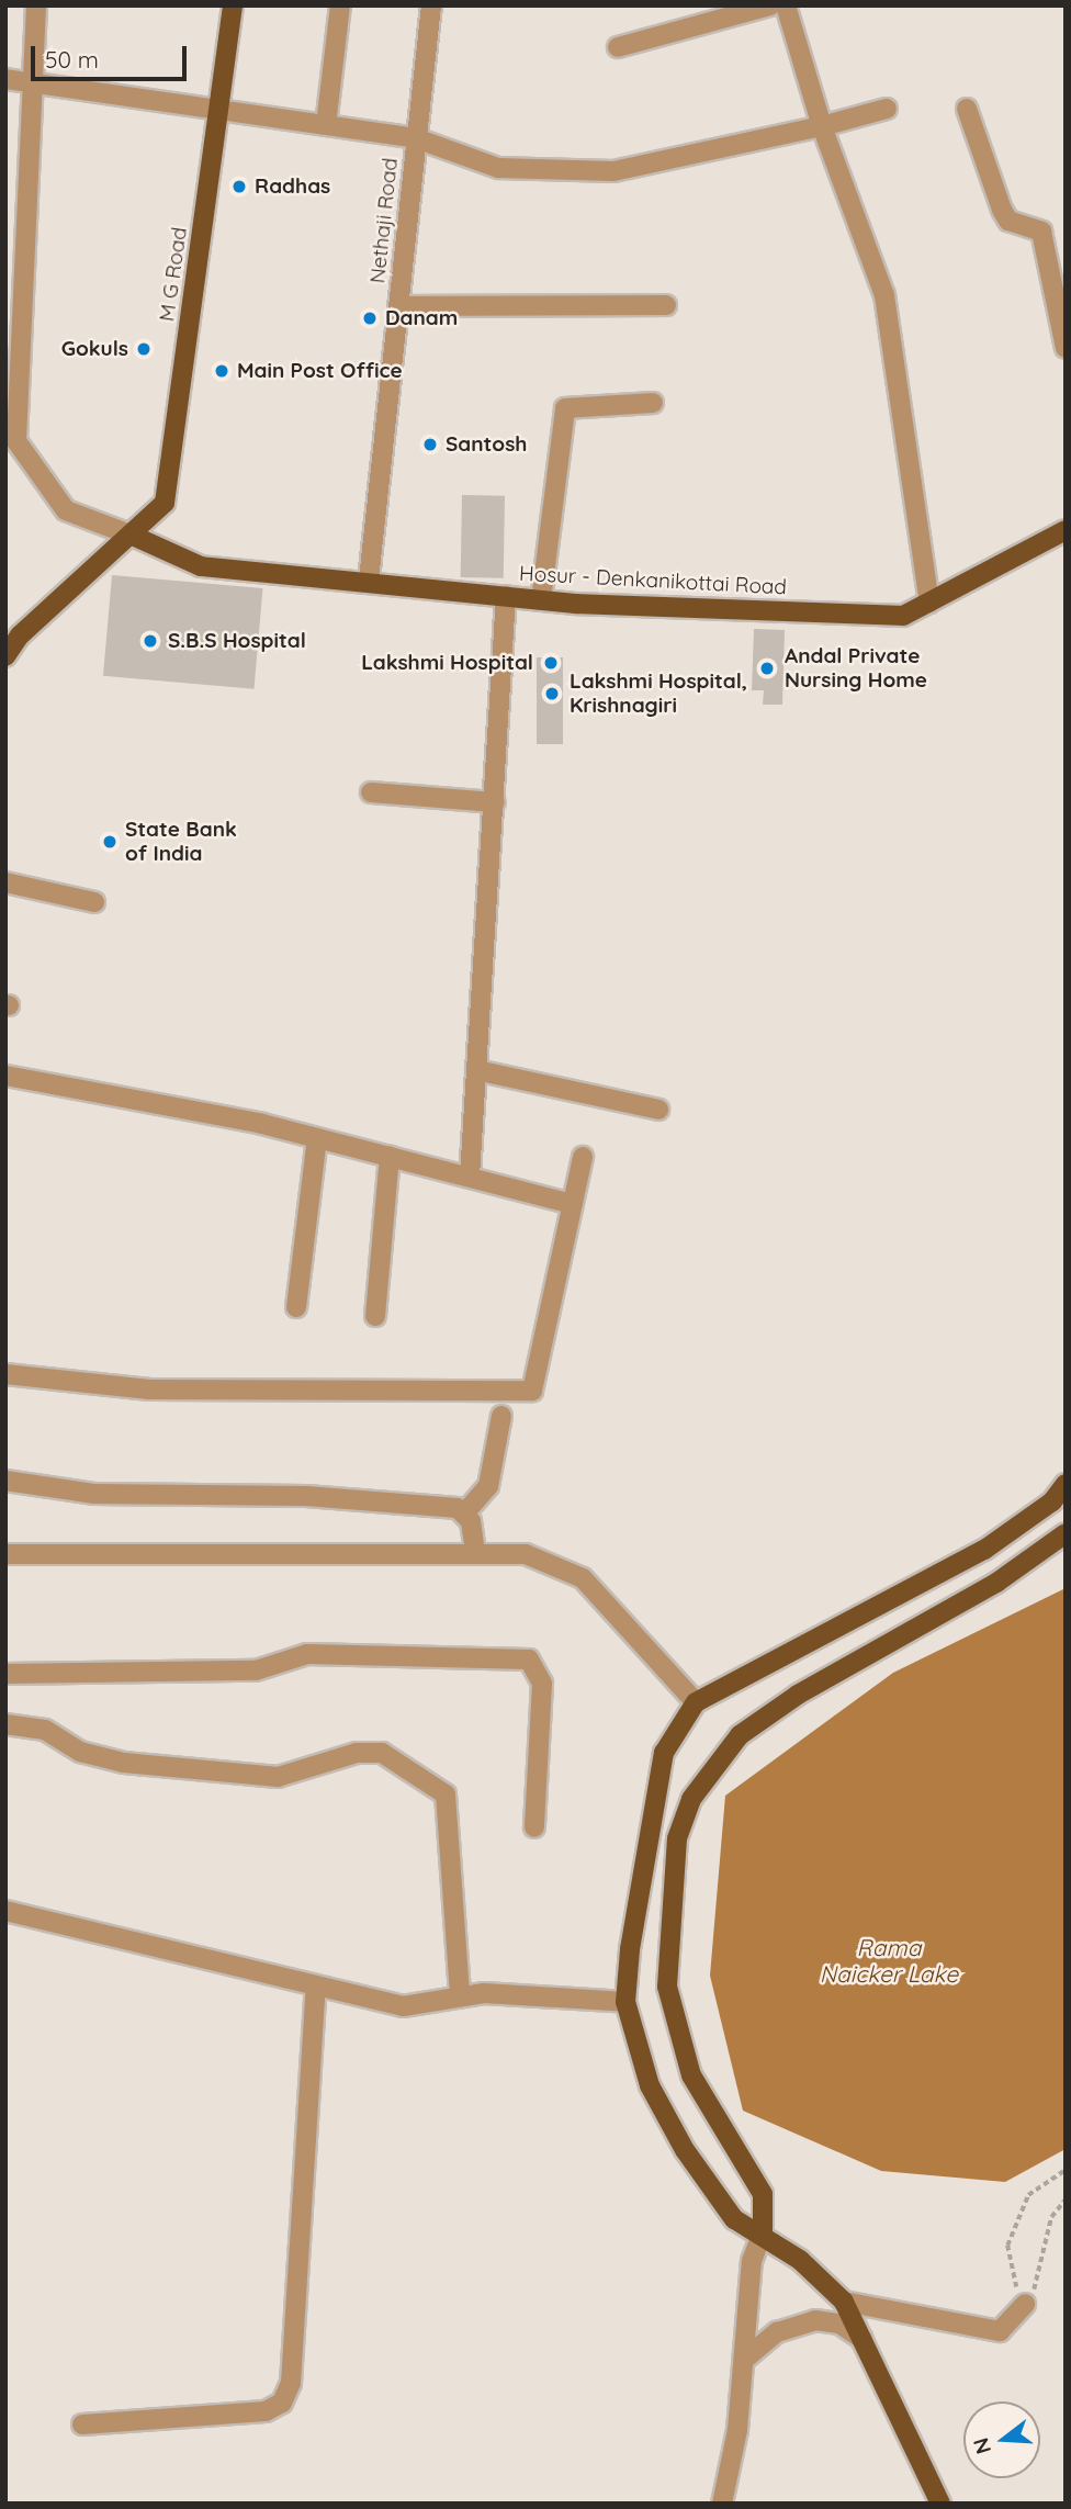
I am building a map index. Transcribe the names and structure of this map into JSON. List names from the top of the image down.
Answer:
{
  "streets": {
    "main road": ["M G Road", "Hosur - Denkanikottai Road"],
    "street": ["Nethaji Road"]
  },
  "crossings": [
    ["Nethaji Road", "Hosur - Denkanikottai Road"],
    ["M G Road", "Hosur - Denkanikottai Road"]
  ],
  "water": ["Rama Naicker Lake"],
  "places": [
    "Radhas",
    "Danam",
    "Gokuls",
    "Main Post Office",
    "Santosh",
    "S.B.S Hospital",
    "Lakshmi Hospital",
    "Andal Private Nursing Home",
    "Lakshmi Hospital, Krishnagiri",
    "State Bank of India"
  ],
  "scale_bar": "50 m",
  "north": "left"
}
